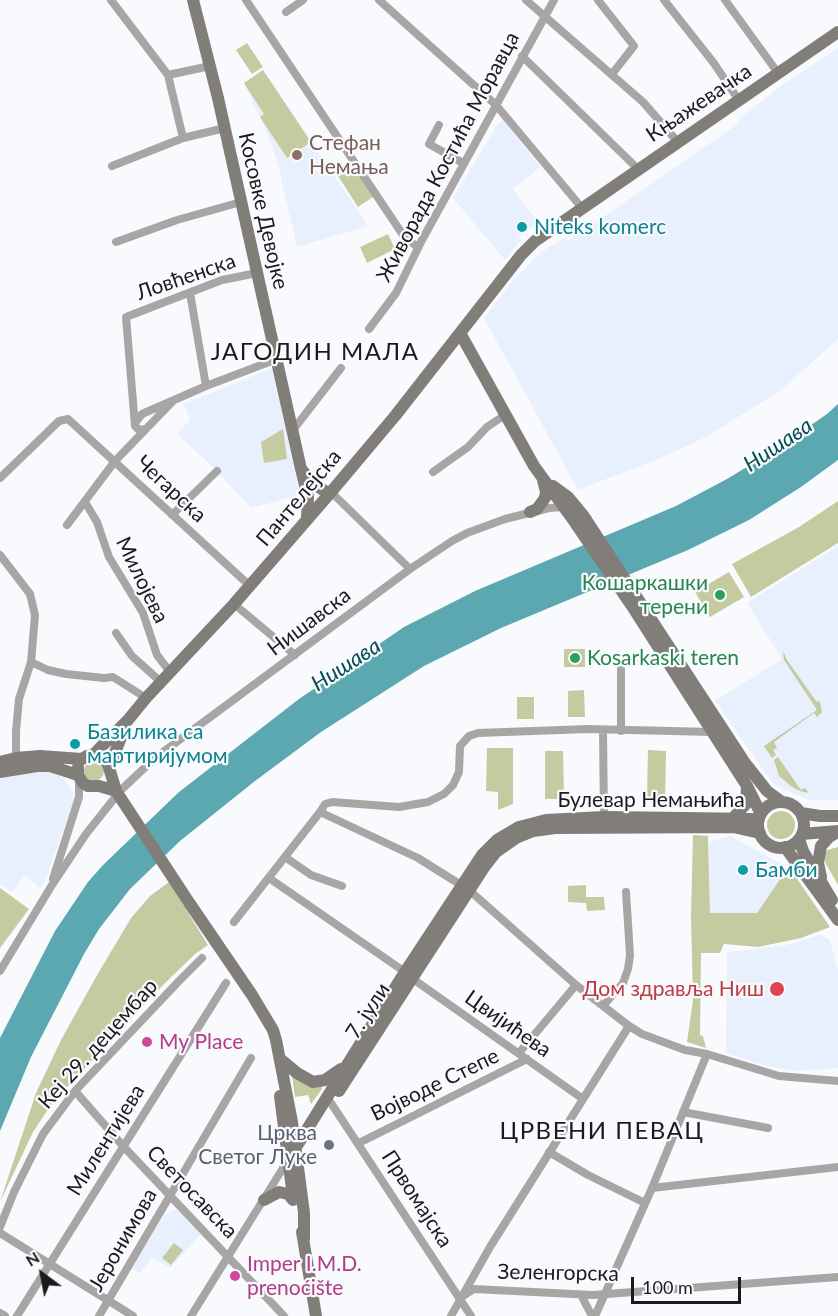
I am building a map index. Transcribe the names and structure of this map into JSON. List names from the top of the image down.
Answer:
{
  "streets": {
    "street": [
      "Књажевачка",
      "Живорада Костића Моравца",
      "Косовке Девојке",
      "Ловћенска",
      "Чегарска",
      "Пантелејска",
      "Милојева",
      "Нишавска",
      "Булевар Немањића",
      "7. јули",
      "Цвијићева",
      "Кеј 29. децембар",
      "Војводе Степе",
      "Милентијева",
      "Светосавска",
      "Првомајска",
      "Јеронимова",
      "Зеленгорска"
    ]
  },
  "crossings": [
    ["Књажевачка", "Пантелејска"],
    ["Косовке Девојке", "Ловћенска"],
    ["Косовке Девојке", "Пантелејска"],
    ["Чегарска", "Пантелејска"],
    ["Пантелејска", "Милојева"],
    ["Булевар Немањића", "7. јули"],
    ["7. јули", "Цвијићева"],
    ["7. јули", "Светосавска"],
    ["7. јули", "Првомајска"],
    ["Цвијићева", "Војводе Степе"],
    ["Кеј 29. децембар", "Светосавска"],
    ["Војводе Степе", "Првомајска"],
    ["Милентијева", "Светосавска"],
    ["Светосавска", "Јеронимова"],
    ["Првомајска", "Зеленгорска"]
  ],
  "districts": ["ЈАГОДИН МАЛА", "ЦРВЕНИ ПЕВАЦ"],
  "water": ["Нишава"],
  "places": [
    "Стефан Немања",
    "Niteks komerc",
    "Кошаркашки терени",
    "Kosarkaski teren",
    "Базилика са мартиријумом",
    "Бамби",
    "Дом здравља Ниш",
    "My Place",
    "Црква Светог Луке",
    "Imper I.M.D. prenoćište"
  ],
  "scale_bar": "100 m",
  "north": "top left"
}
